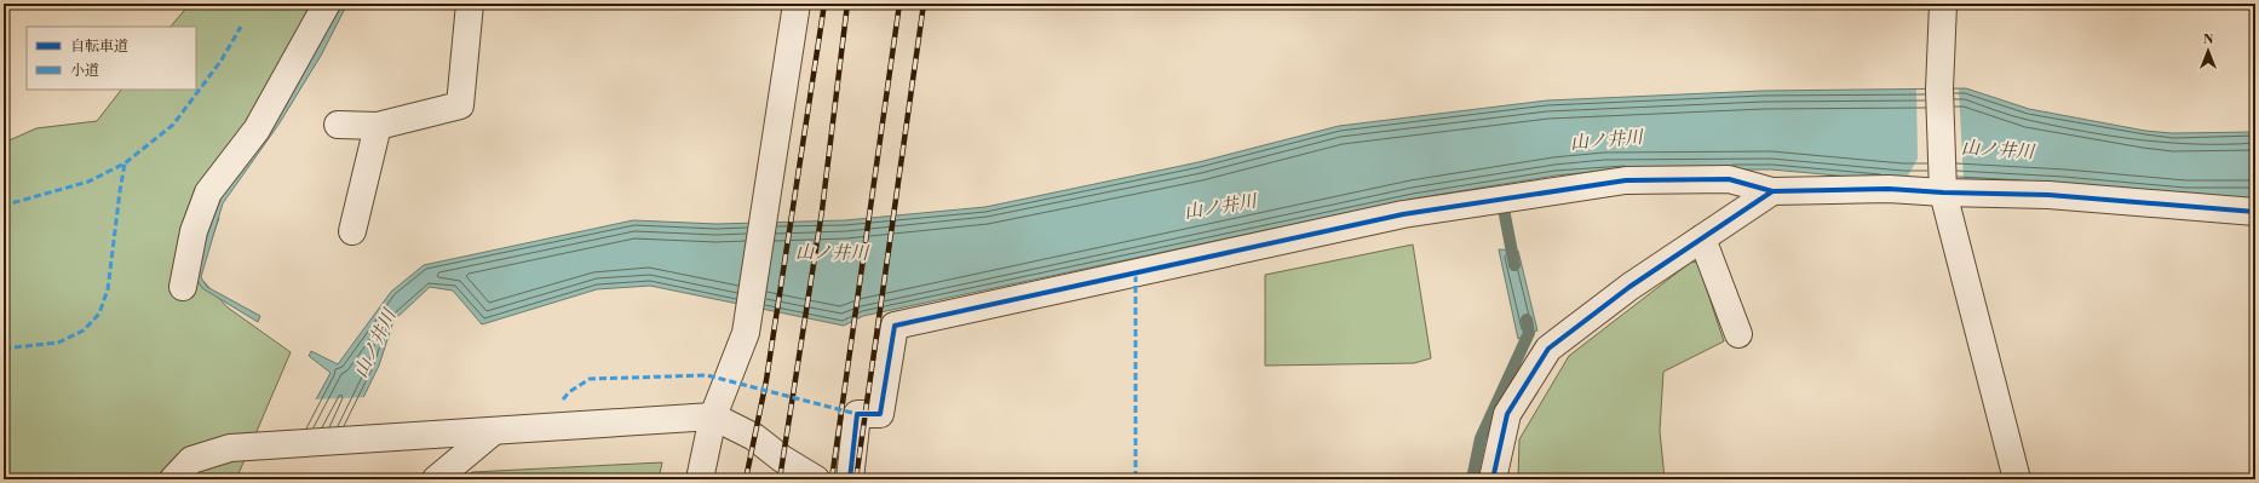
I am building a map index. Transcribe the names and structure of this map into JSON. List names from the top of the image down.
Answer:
{
  "water": ["山ノ井川"],
  "legend": ["自転車道", "小道"],
  "north": "top"
}
